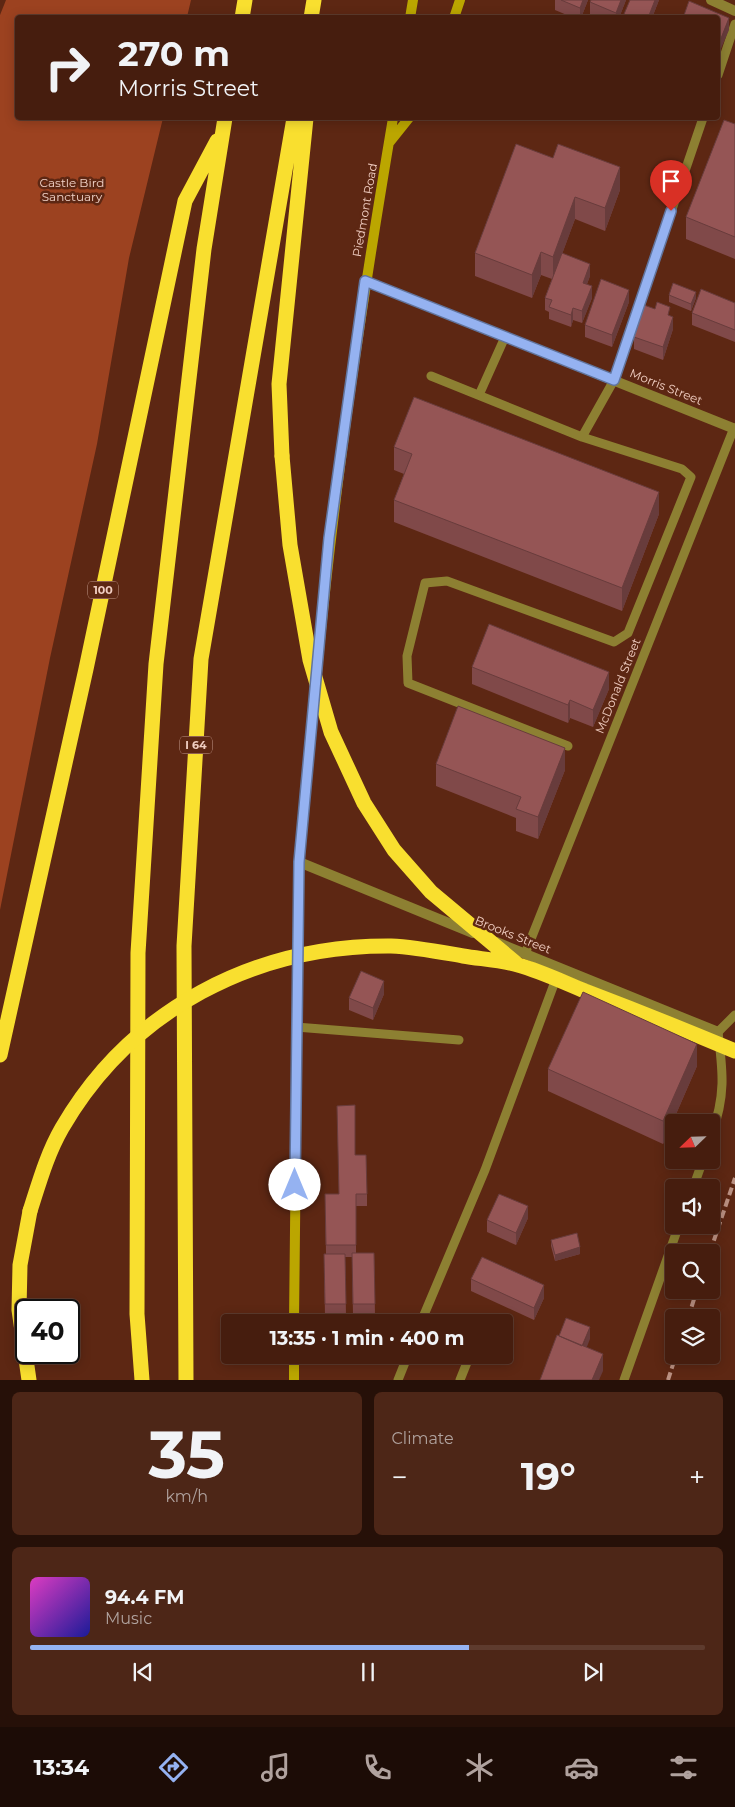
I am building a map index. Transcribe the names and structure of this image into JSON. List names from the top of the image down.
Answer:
{
  "streets": {
    "highway": ["100", "I 64"],
    "street": ["Piedmont Road", "Morris Street", "Brooks Street"],
    "lane": ["McDonald Street"]
  },
  "crossings": [
    ["Piedmont Road", "Morris Street"],
    ["Piedmont Road", "Brooks Street"],
    ["Morris Street", "McDonald Street"],
    ["McDonald Street", "Brooks Street"]
  ],
  "parks": ["Castle Bird Sanctuary"],
  "north": "bottom left",
  "page": {
    "turn": ["270 m", "Morris Street"],
    "limit": "40",
    "trip": "13:35 · 1 min · 400 m",
    "tile": [
      ["35", "km/h"],
      "Climate"
    ],
    "heat": ["−", "19°", "+"],
    "song": ["94.4 FM", "Music"],
    "tabs": "13:34"
  }
}
